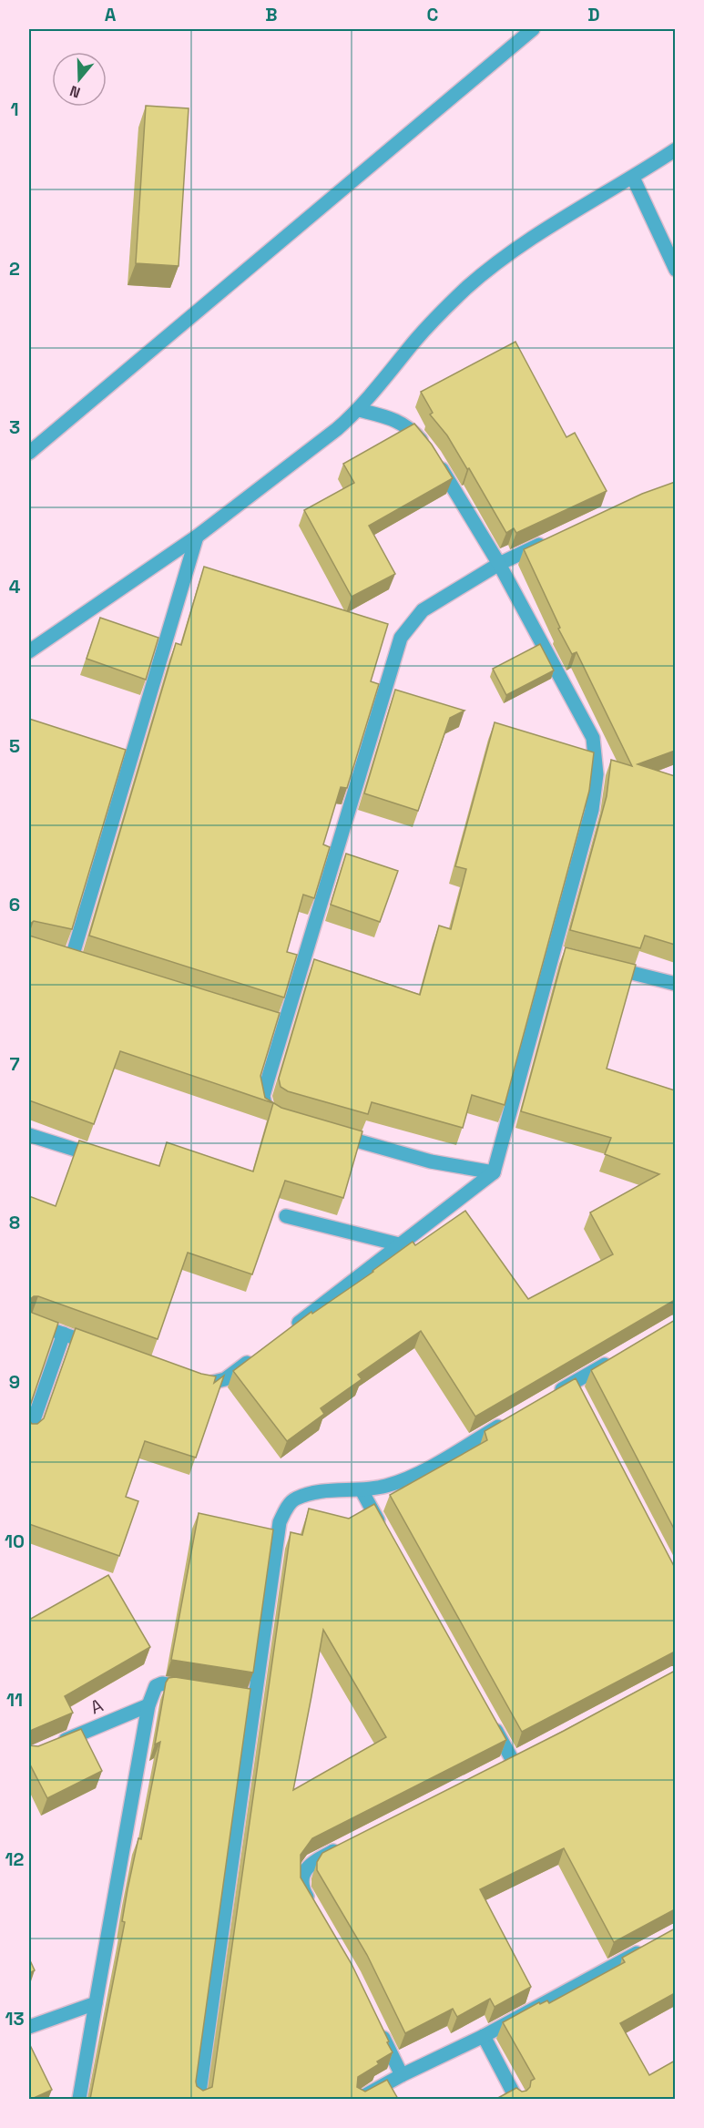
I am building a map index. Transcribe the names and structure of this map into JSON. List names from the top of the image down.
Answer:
{
  "streets": {
    "street": ["A"]
  },
  "north": "bottom",
  "grid": {
    "columns": [
      "A",
      "B",
      "C",
      "D"
    ],
    "rows": [
      "1",
      "2",
      "3",
      "4",
      "5",
      "6",
      "7",
      "8",
      "9",
      "10",
      "11",
      "12",
      "13"
    ]
  }
}
